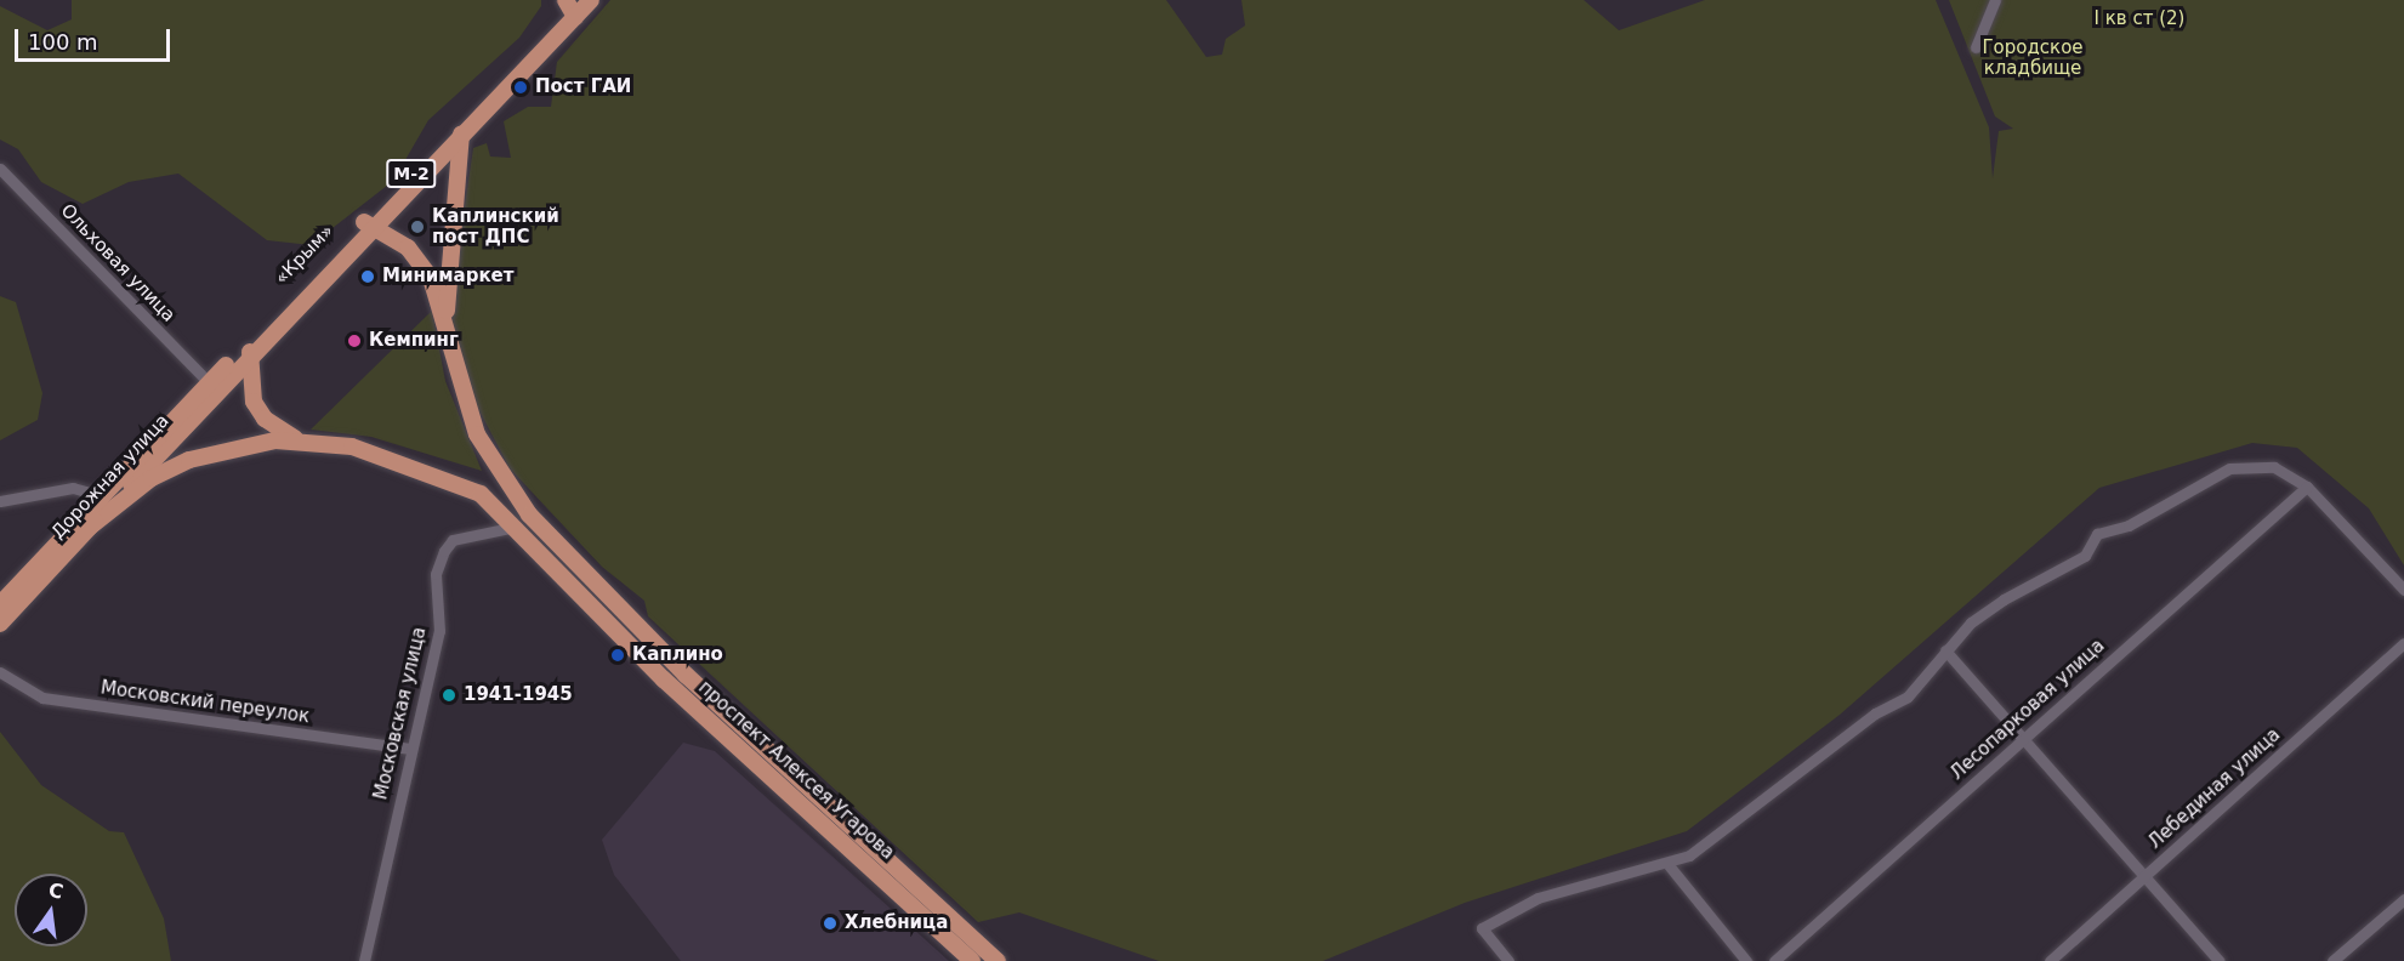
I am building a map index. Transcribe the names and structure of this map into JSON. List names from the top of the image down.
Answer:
{
  "streets": {
    "main road": [
      "М-2",
      "«Крым»",
      "Дорожная улица",
      "проспект Алексея Угарова"
    ],
    "street": [
      "Ольховая улица",
      "Московский переулок",
      "Лесопарковая улица",
      "Московская улица",
      "Лебединая улица"
    ]
  },
  "crossings": [
    ["«Крым»", "Ольховая улица"],
    ["«Крым»", "Дорожная улица"],
    ["«Крым»", "проспект Алексея Угарова"],
    ["Московский переулок", "Московская улица"],
    ["Московская улица", "проспект Алексея Угарова"]
  ],
  "parks": ["I кв ст (2)", "Городское кладбище"],
  "places": [
    "Пост ГАИ",
    "Каплинский пост ДПС",
    "Минимаркет",
    "Кемпинг",
    "Каплино",
    "1941-1945",
    "Хлебница"
  ],
  "scale_bar": "100 m",
  "north": "top"
}
